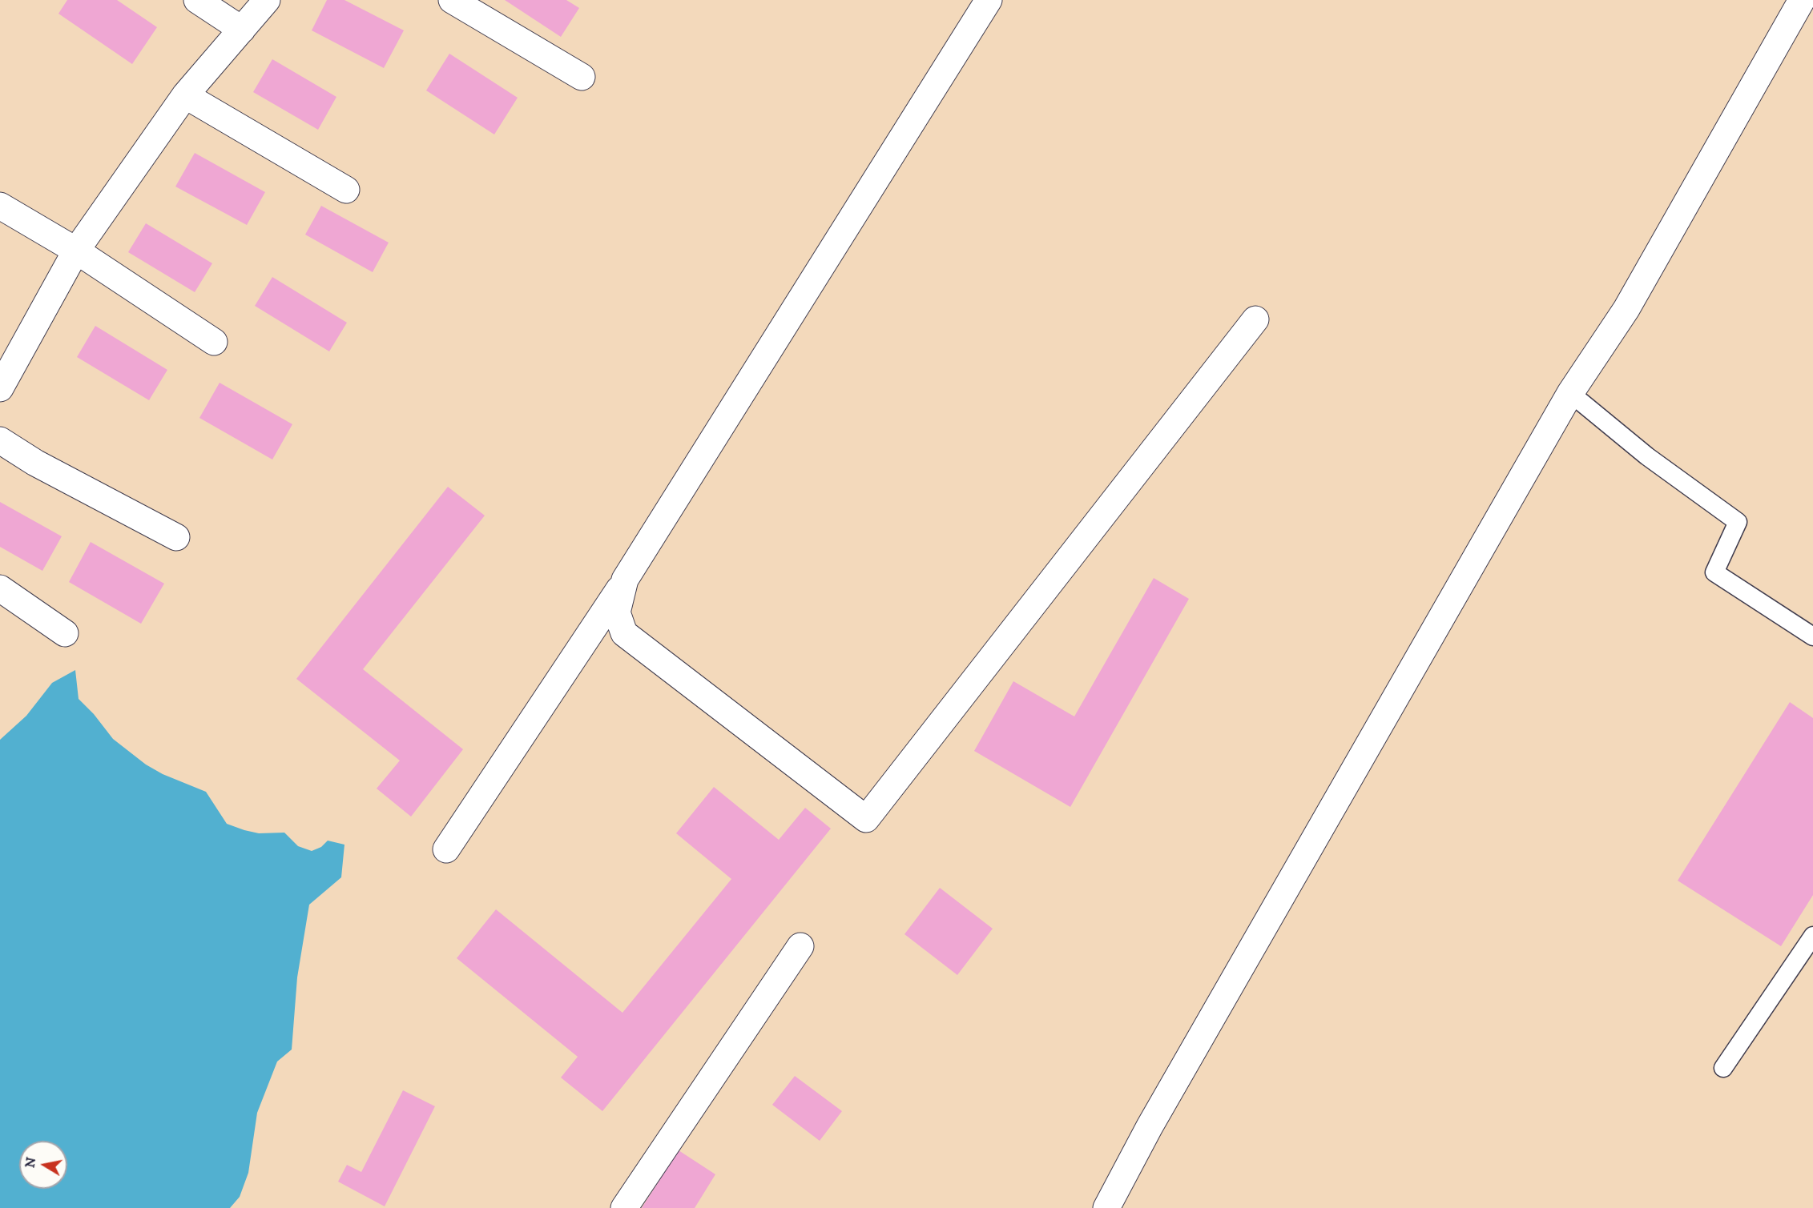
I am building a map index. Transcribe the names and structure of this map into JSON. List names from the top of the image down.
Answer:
{
  "north": "left"
}
